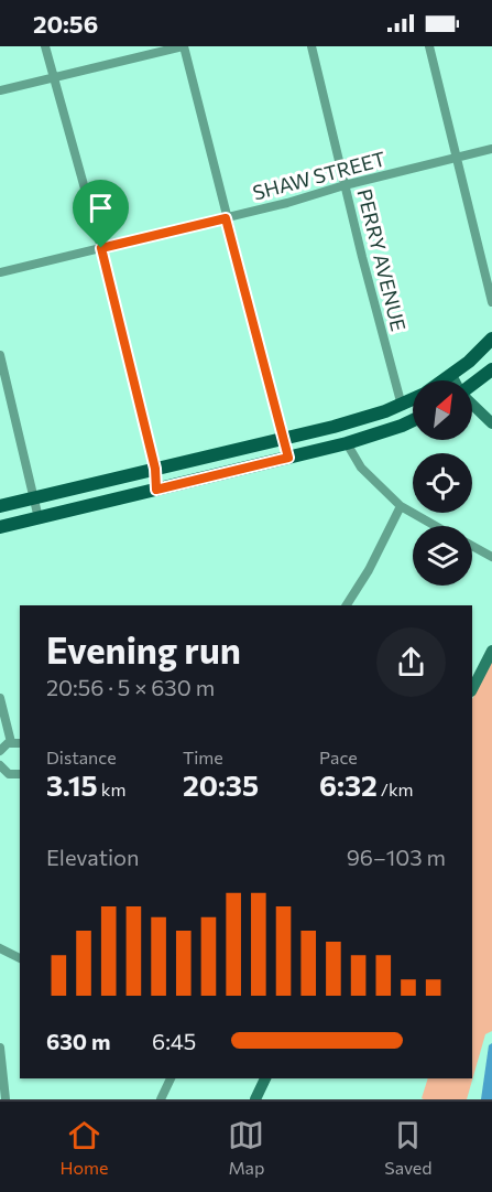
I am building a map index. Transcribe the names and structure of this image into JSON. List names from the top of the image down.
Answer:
{
  "streets": {
    "street": ["SHAW STREET", "PERRY AVENUE"]
  },
  "crossings": [
    ["SHAW STREET", "PERRY AVENUE"]
  ],
  "north": "top right",
  "page": {
    "status": "20:56",
    "heading": ["Evening run", "20:56 · 5 × 630 m"],
    "stats": [
      ["Distance", "3.15 km"],
      ["Time", "20:35"],
      ["Pace", "6:32 /km"]
    ],
    "chart": ["Elevation", "96–103 m"],
    "list": [
      {
        "name": "630 m",
        "note": "6:45"
      }
    ],
    "tabs": ["Home", "Map", "Saved"]
  }
}
